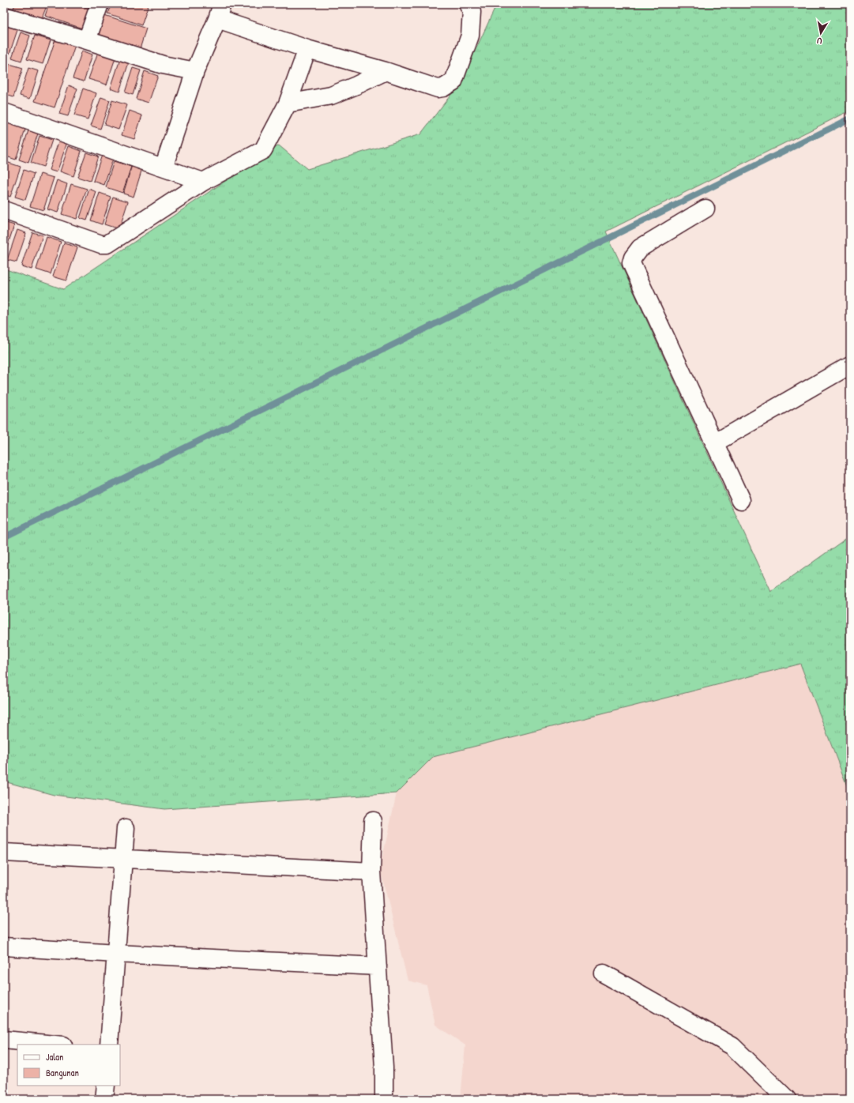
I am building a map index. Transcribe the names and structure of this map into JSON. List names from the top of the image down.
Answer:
{
  "legend": ["Jalan", "Bangunan"],
  "north": "bottom"
}
